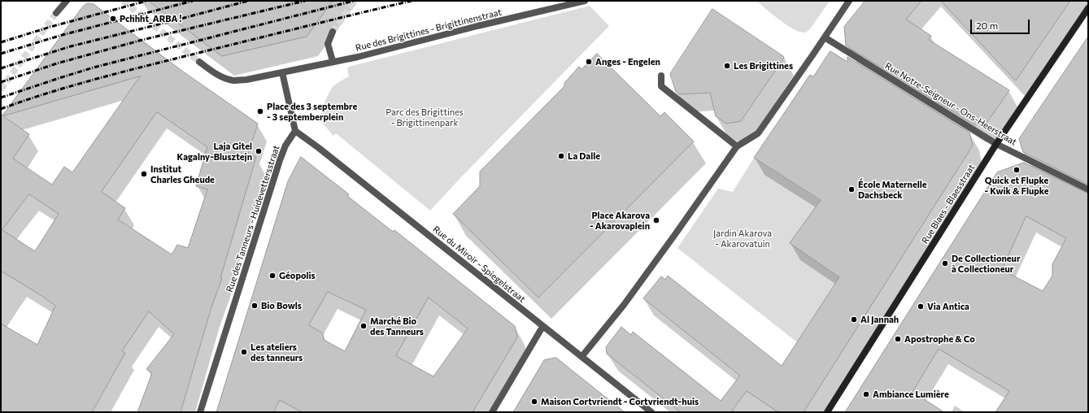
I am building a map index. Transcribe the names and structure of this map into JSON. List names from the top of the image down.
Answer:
{
  "streets": {
    "street": [
      "Rue des Brigittines - Brigittinenstraat",
      "Rue Notre-Seigneur - Ons-Heerstraat",
      "Rue Blaes - Blaesstraat",
      "Rue des Tanneurs - Huidevettersstraat",
      "Rue du Miroir - Spiegelstraat"
    ]
  },
  "crossings": [
    ["Rue Notre-Seigneur - Ons-Heerstraat", "Rue Blaes - Blaesstraat"],
    ["Rue des Tanneurs - Huidevettersstraat", "Rue du Miroir - Spiegelstraat"]
  ],
  "parks": ["Parc des Brigittines - Brigittinenpark", "Jardin Akarova - Akarovatuin"],
  "places": [
    "Pchhht_ARBA !",
    "Anges - Engelen",
    "Les Brigittines",
    "Place des 3 septembre - 3 septemberplein",
    "Laja Gitel Kagalny-Blusztejn",
    "La Dalle",
    "Quick et Flupke - Kwik & Flupke",
    "Institut Charles Gheude",
    "École Maternelle Dachsbeck",
    "Place Akarova - Akarovaplein",
    "De Collectioneur à Collectioneur",
    "Géopolis",
    "Bio Bowls",
    "Via Antica",
    "Al Jannah",
    "Marché Bio des Tanneurs",
    "Apostrophe & Co",
    "Les ateliers des tanneurs",
    "Ambiance Lumière",
    "Maison Cortvriendt - Cortvriendt-huis"
  ],
  "scale_bar": "20 m"
}
